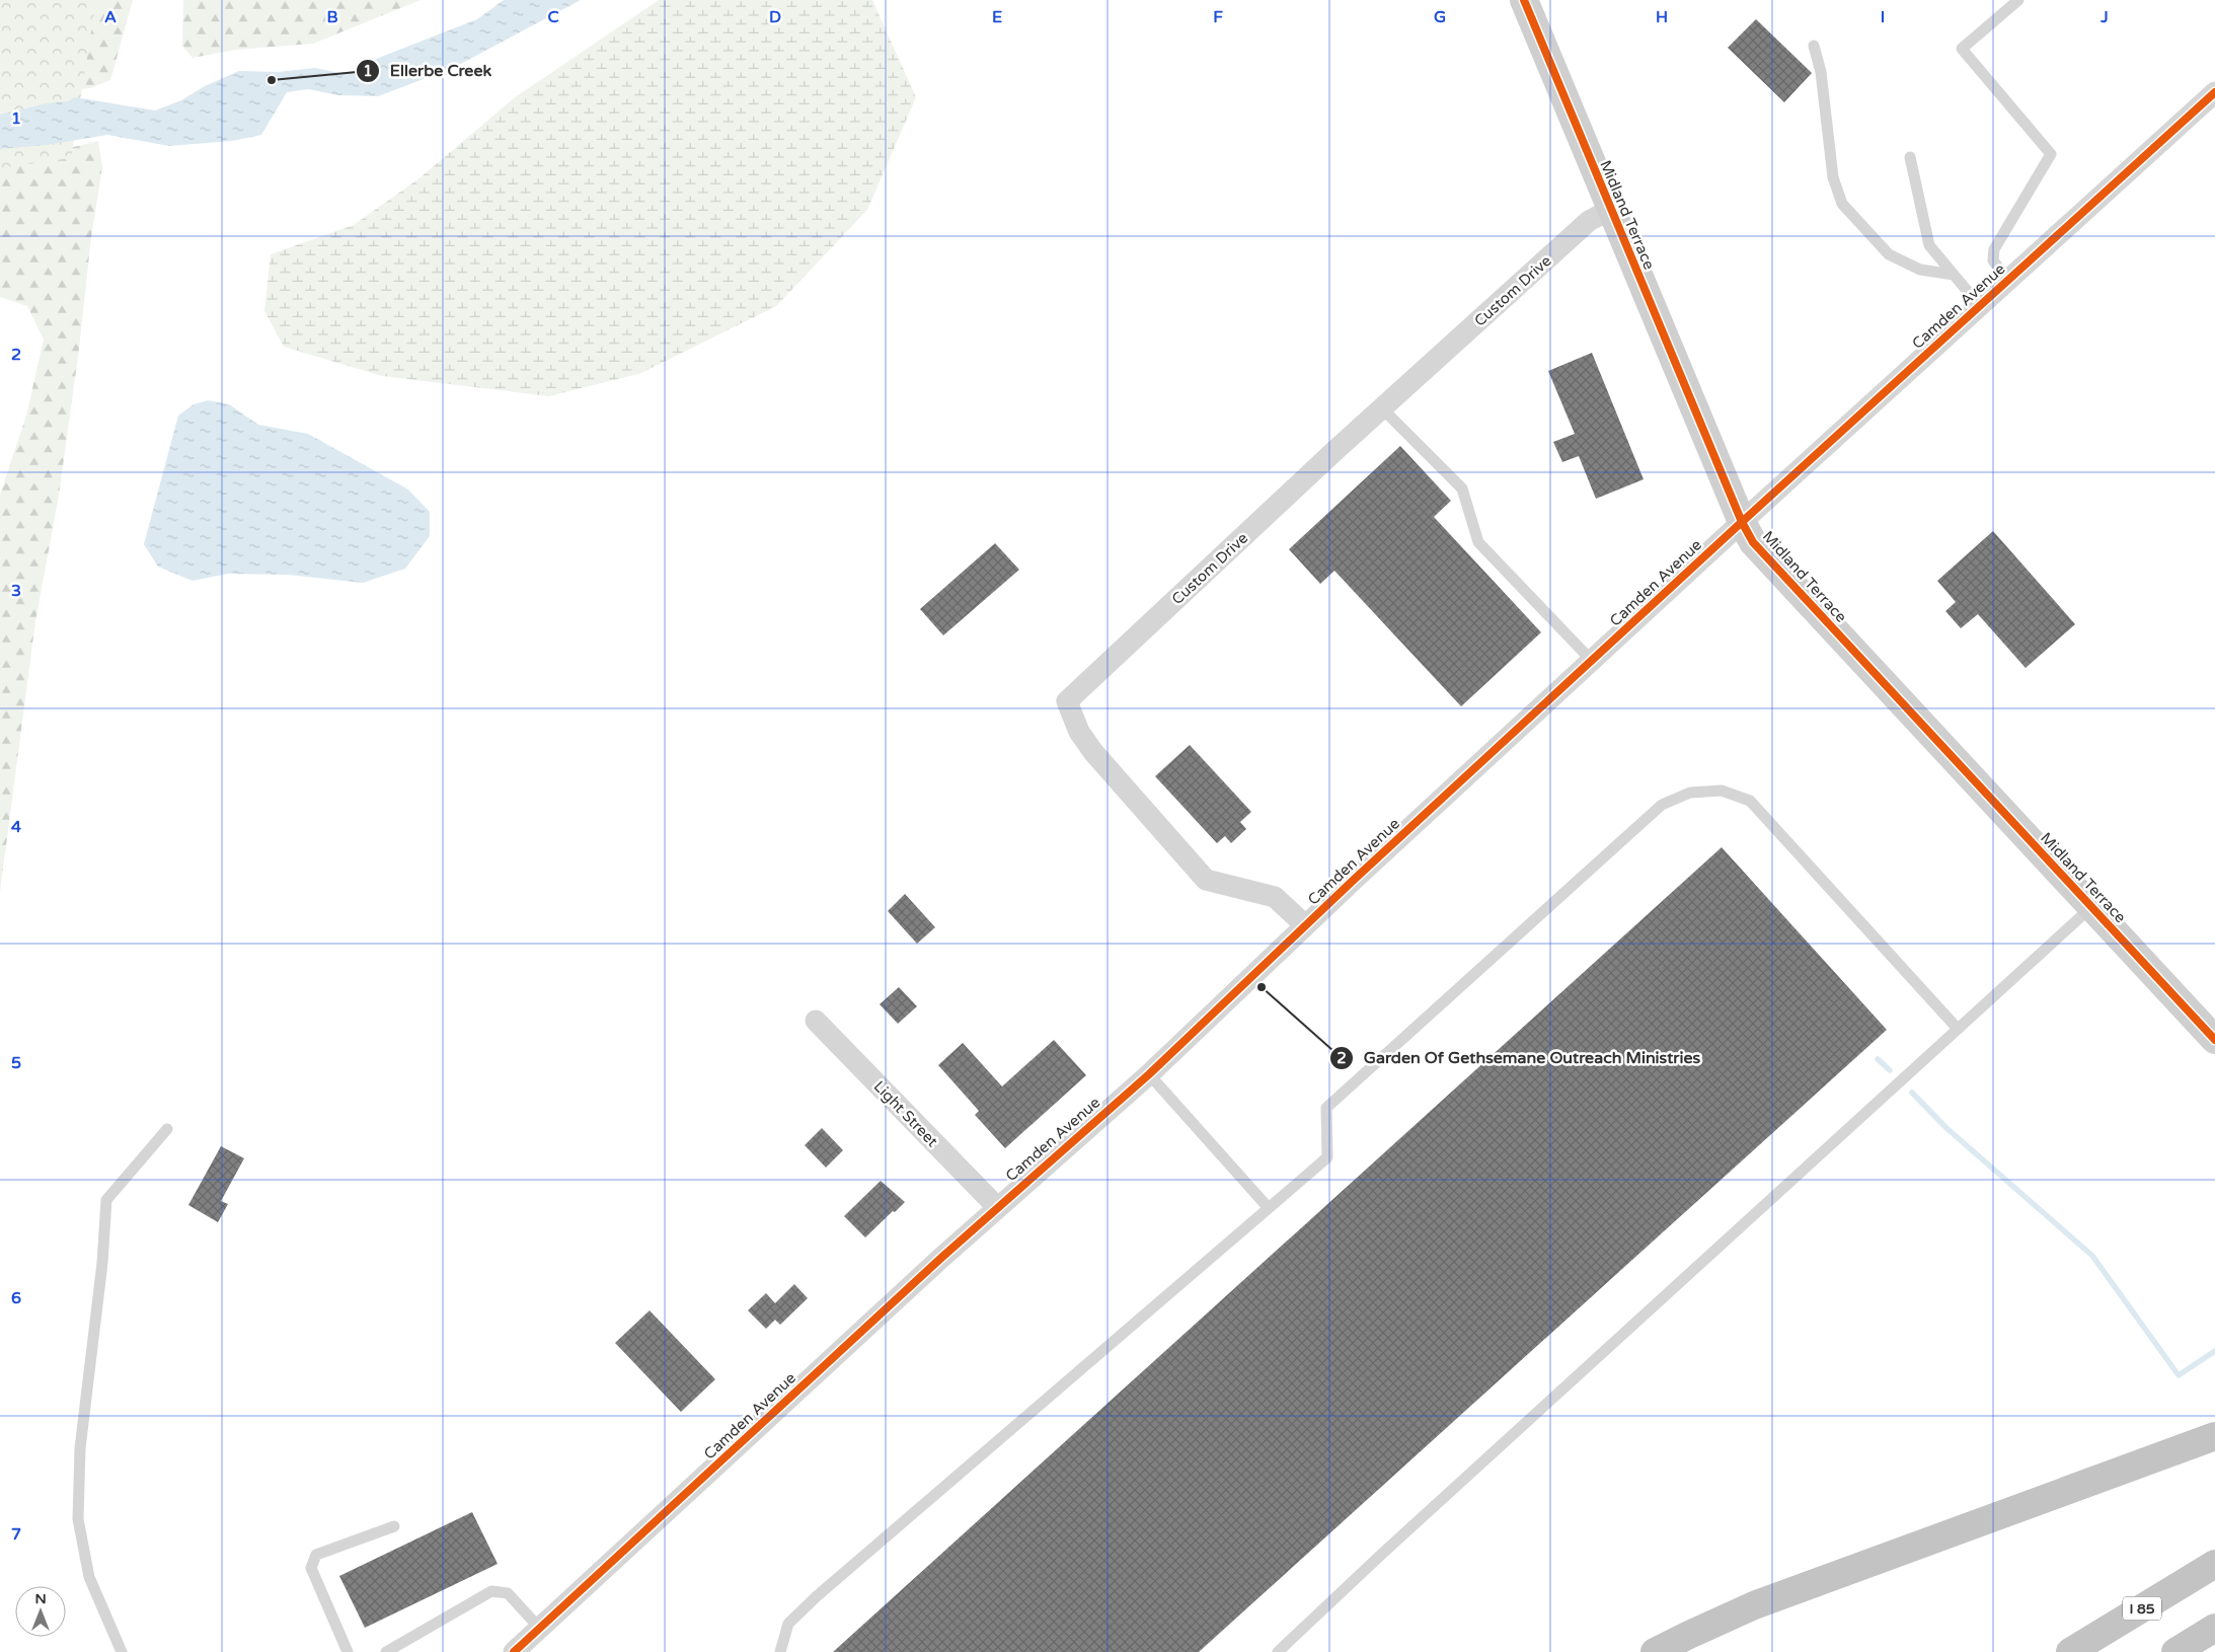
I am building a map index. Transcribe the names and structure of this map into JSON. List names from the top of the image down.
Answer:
{
  "streets": {
    "highway": ["I 85"],
    "street": [
      "Midland Terrace",
      "Custom Drive",
      "Camden Avenue",
      "Light Street"
    ]
  },
  "crossings": [
    ["Midland Terrace", "Custom Drive"],
    ["Midland Terrace", "Camden Avenue"],
    ["Custom Drive", "Camden Avenue"],
    ["Camden Avenue", "Light Street"]
  ],
  "places": ["Ellerbe Creek", "Garden Of Gethsemane Outreach Ministries"],
  "north": "top",
  "grid": {
    "columns": [
      "A",
      "B",
      "C",
      "D",
      "E",
      "F",
      "G",
      "H",
      "I",
      "J"
    ],
    "rows": [
      "1",
      "2",
      "3",
      "4",
      "5",
      "6",
      "7"
    ]
  }
}
